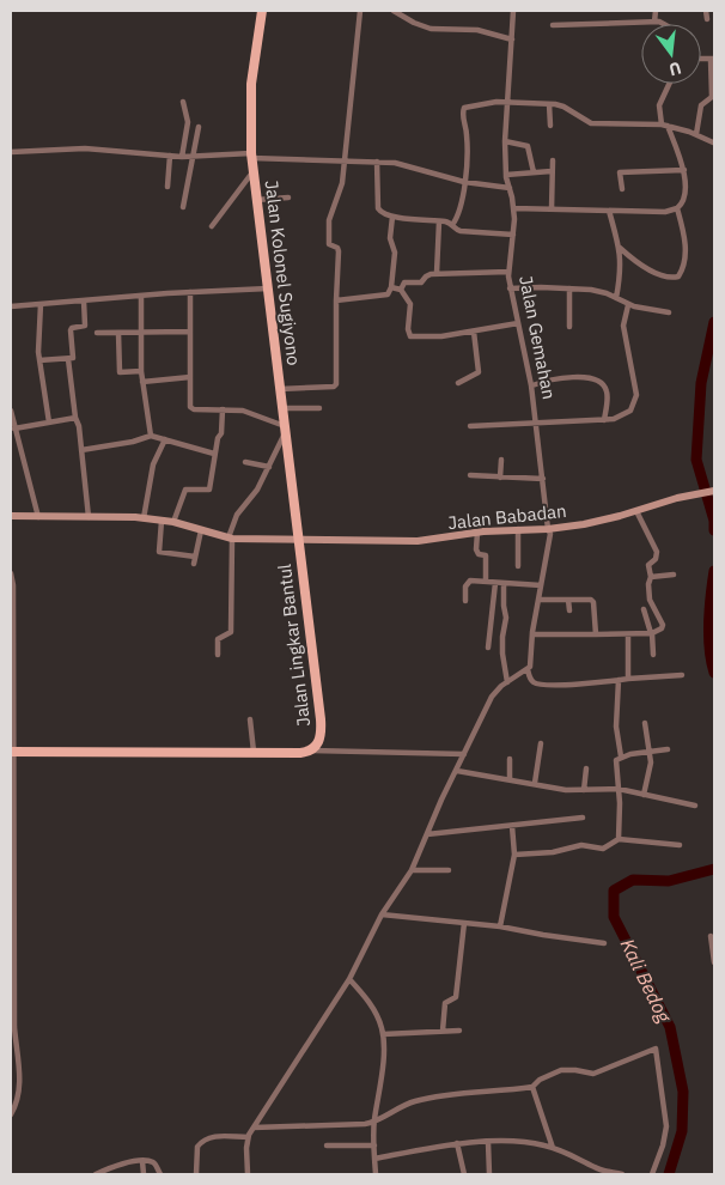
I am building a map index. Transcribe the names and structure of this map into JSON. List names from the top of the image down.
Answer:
{
  "streets": {
    "main road": ["Jalan Kolonel Sugiyono", "Jalan Babadan", "Jalan Lingkar Bantul"],
    "street": ["Jalan Gemahan"]
  },
  "crossings": [
    ["Jalan Kolonel Sugiyono", "Jalan Babadan"],
    ["Jalan Kolonel Sugiyono", "Jalan Lingkar Bantul"],
    ["Jalan Gemahan", "Jalan Babadan"],
    ["Jalan Babadan", "Jalan Lingkar Bantul"]
  ],
  "water": ["Kali Bedog"],
  "north": "bottom"
}
